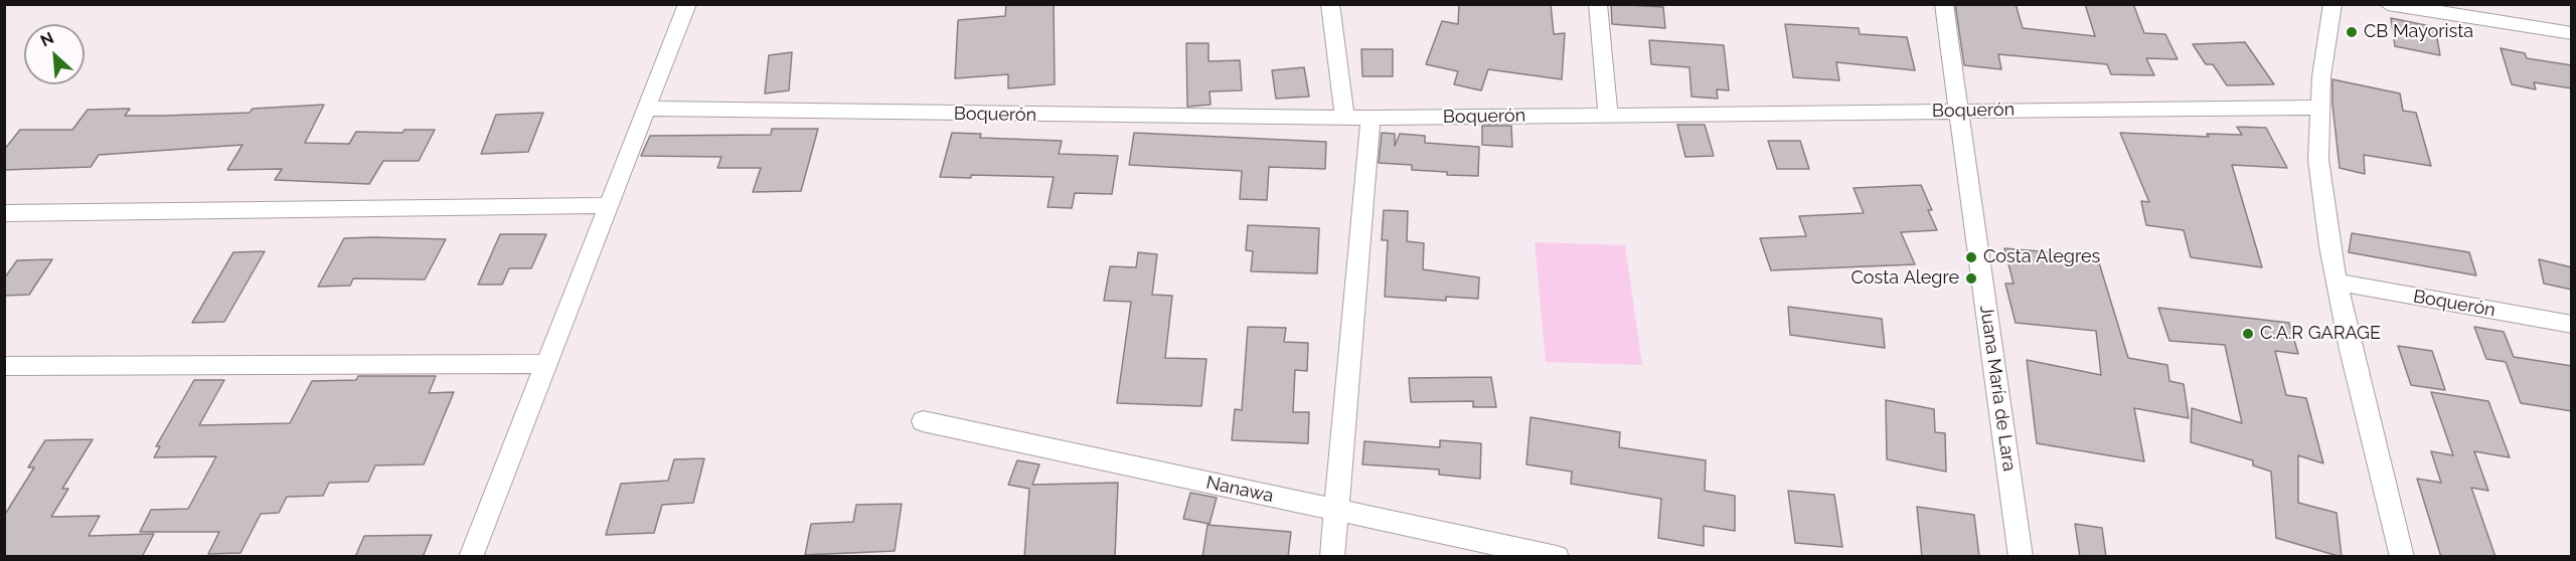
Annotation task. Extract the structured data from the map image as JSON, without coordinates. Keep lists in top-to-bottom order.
{
  "streets": {
    "street": ["Boquerón", "Juana María de Lara", "Nanawa"]
  },
  "crossings": [
    ["Boquerón", "Juana María de Lara"]
  ],
  "places": [
    "CB Mayorista",
    "Costa Alegres",
    "Costa Alegre",
    "C.A.R GARAGE"
  ],
  "north": "top left"
}
